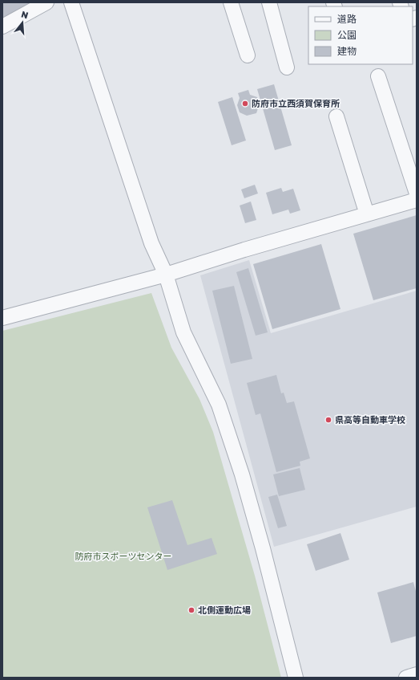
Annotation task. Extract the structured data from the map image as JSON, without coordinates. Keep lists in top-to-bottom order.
{
  "parks": ["防府市スポーツセンター"],
  "places": ["防府市立西須賀保育所", "県高等自動車学校", "北側運動広場"],
  "legend": ["道路", "公園", "建物"],
  "north": "top"
}
